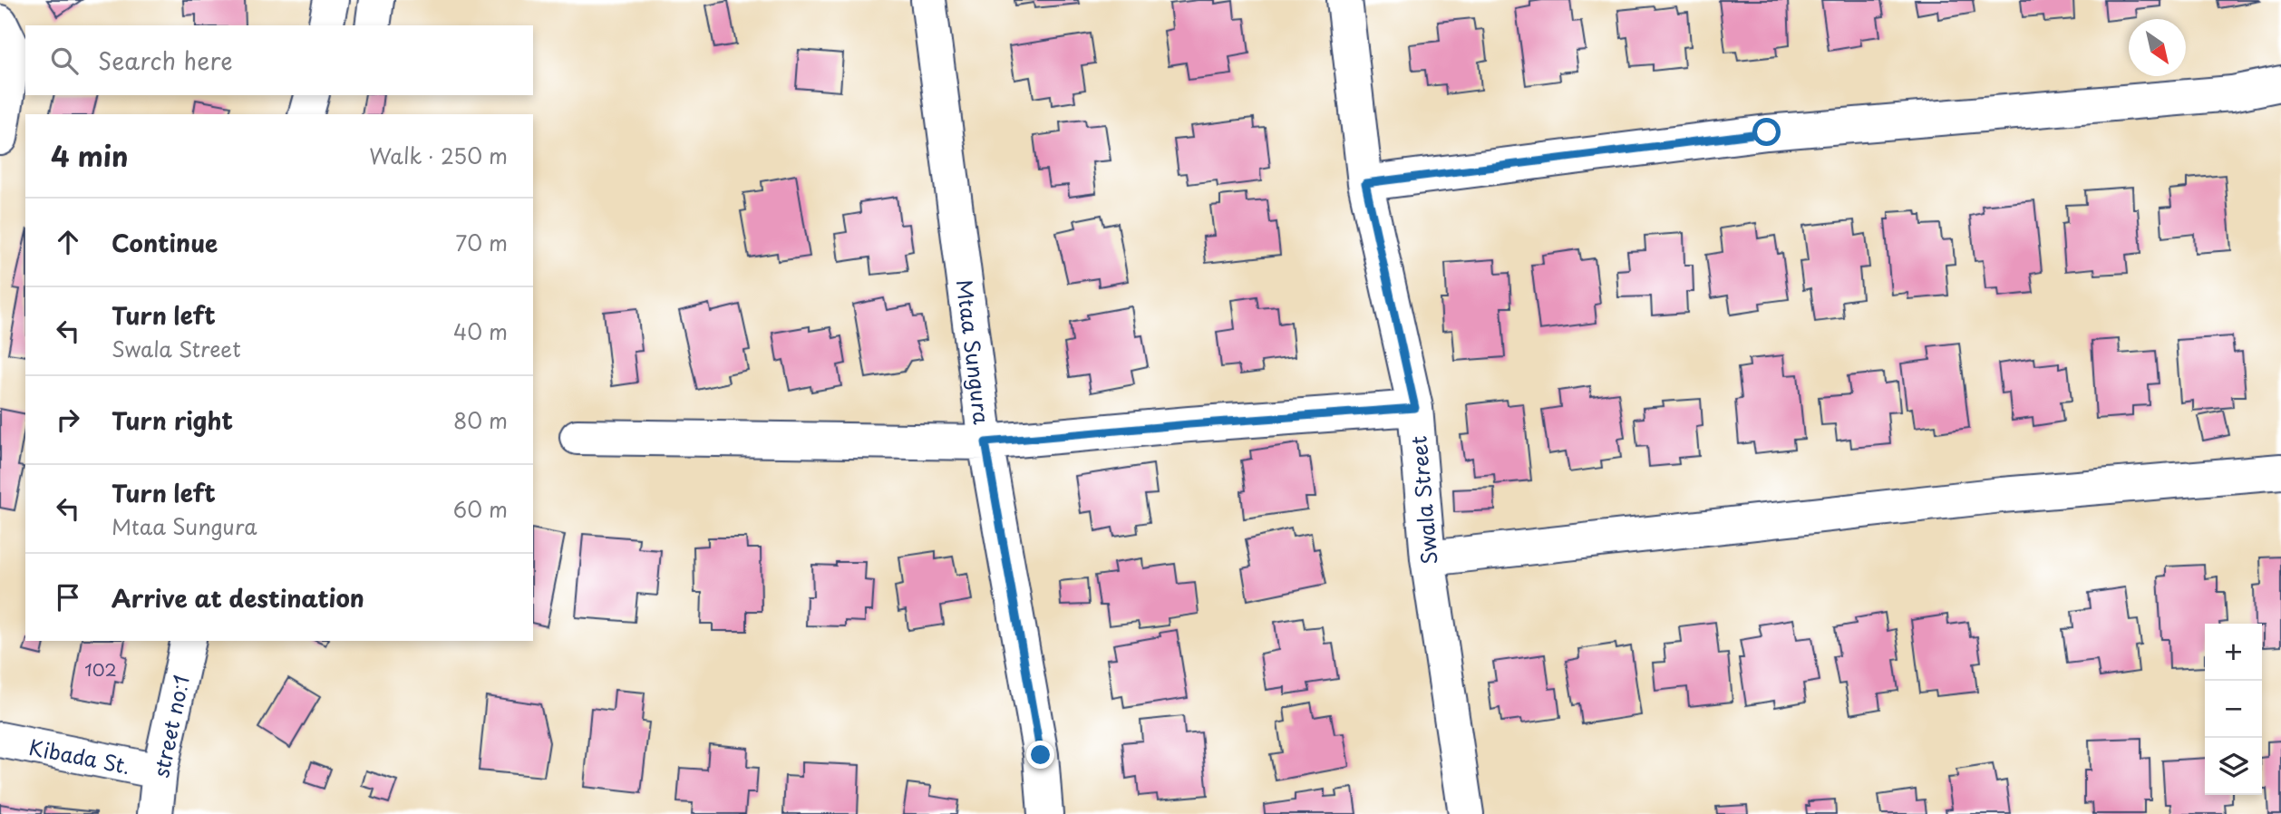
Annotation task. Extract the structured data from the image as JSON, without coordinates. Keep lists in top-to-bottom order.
{
  "streets": {
    "street": [
      "Mtaa Sungura",
      "Swala Street",
      "street no:1",
      "Kibada St."
    ]
  },
  "crossings": [
    ["street no:1", "Kibada St."]
  ],
  "house_numbers": ["102"],
  "north": "bottom right",
  "page": {
    "search": "Search here",
    "heading": ["4 min", "Walk · 250 m"],
    "list": [
      ["Continue", "70 m"],
      ["Turn left", "Swala Street", "40 m"],
      ["Turn right", "80 m"],
      ["Turn left", "Mtaa Sungura", "60 m"],
      "Arrive at destination"
    ],
    "map_buttons": ["+", "−"]
  }
}
